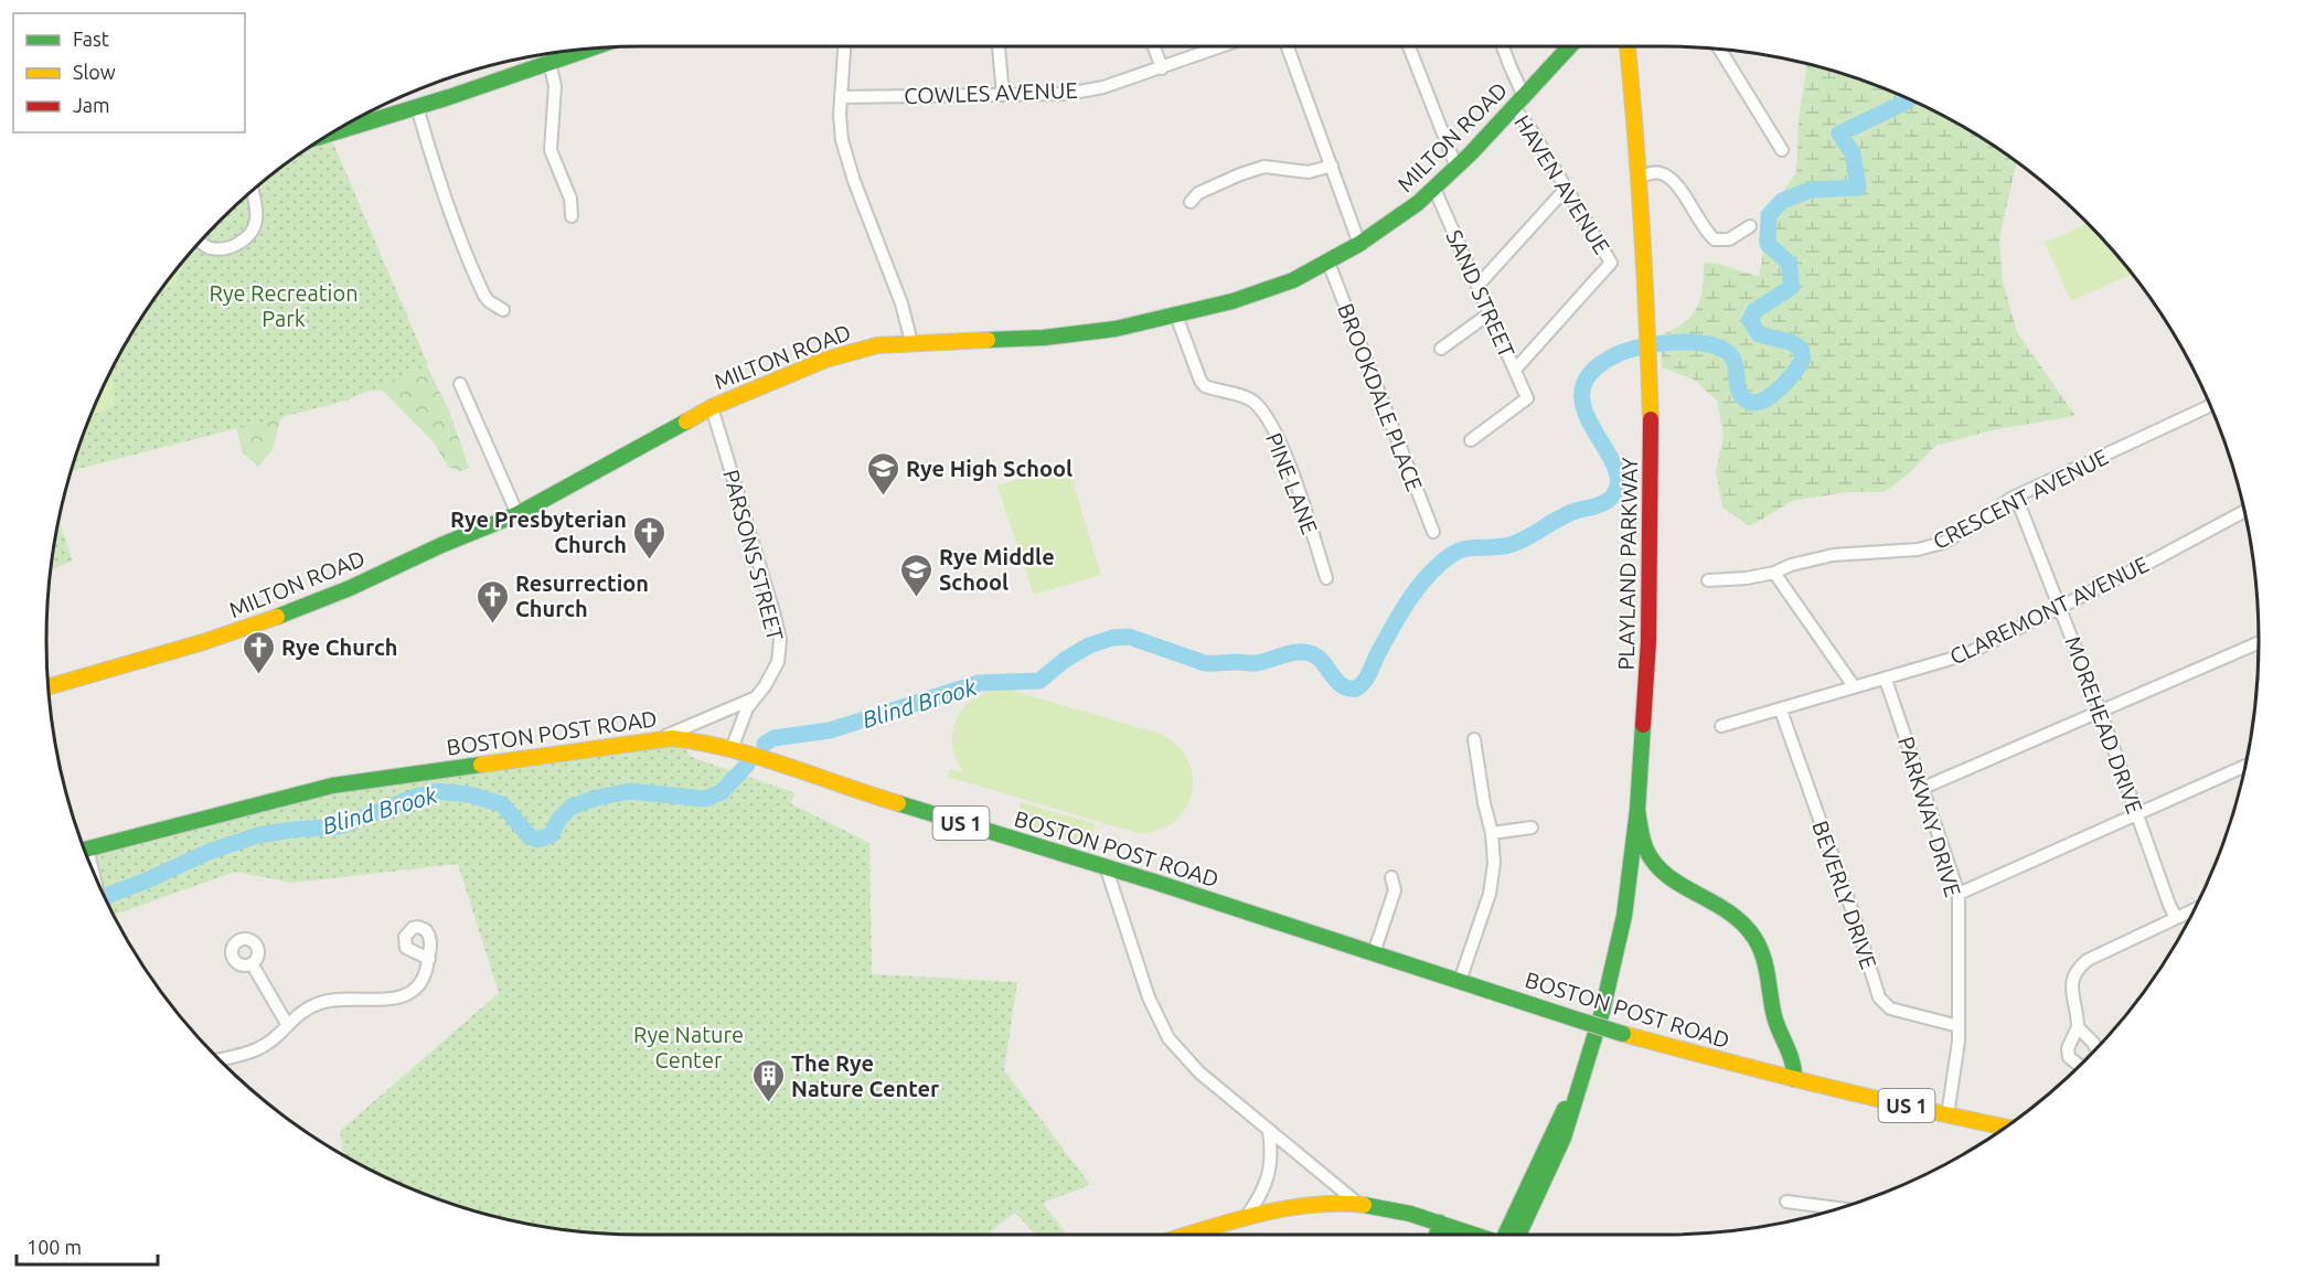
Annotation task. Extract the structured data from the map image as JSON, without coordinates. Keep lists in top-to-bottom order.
{
  "streets": {
    "main road": [
      "MILTON ROAD",
      "PLAYLAND PARKWAY",
      "BOSTON POST ROAD",
      "US 1"
    ],
    "street": [
      "COWLES AVENUE",
      "HAVEN AVENUE",
      "SAND STREET",
      "BROOKDALE PLACE",
      "PINE LANE",
      "CRESCENT AVENUE",
      "PARSONS STREET",
      "CLAREMONT AVENUE",
      "MOREHEAD DRIVE",
      "PARKWAY DRIVE",
      "BEVERLY DRIVE"
    ]
  },
  "crossings": [
    ["MILTON ROAD", "HAVEN AVENUE"],
    ["MILTON ROAD", "SAND STREET"],
    ["MILTON ROAD", "BROOKDALE PLACE"],
    ["MILTON ROAD", "PINE LANE"],
    ["MILTON ROAD", "PARSONS STREET"],
    ["HAVEN AVENUE", "SAND STREET"],
    ["CRESCENT AVENUE", "MOREHEAD DRIVE"],
    ["PARSONS STREET", "BOSTON POST ROAD"],
    ["CLAREMONT AVENUE", "MOREHEAD DRIVE"],
    ["CLAREMONT AVENUE", "PARKWAY DRIVE"],
    ["CLAREMONT AVENUE", "BEVERLY DRIVE"],
    ["BOSTON POST ROAD", "PARKWAY DRIVE"],
    ["PARKWAY DRIVE", "BEVERLY DRIVE"]
  ],
  "water": ["Blind Brook"],
  "parks": ["Rye Recreation Park", "Rye Nature Center"],
  "places": {
    "school or university": ["Rye High School", "Rye Middle School"],
    "church": ["Rye Presbyterian Church", "Resurrection Church", "Rye Church"],
    "building": ["The Rye Nature Center"]
  },
  "legend": ["Fast", "Slow", "Jam"],
  "scale_bar": "100 m"
}
